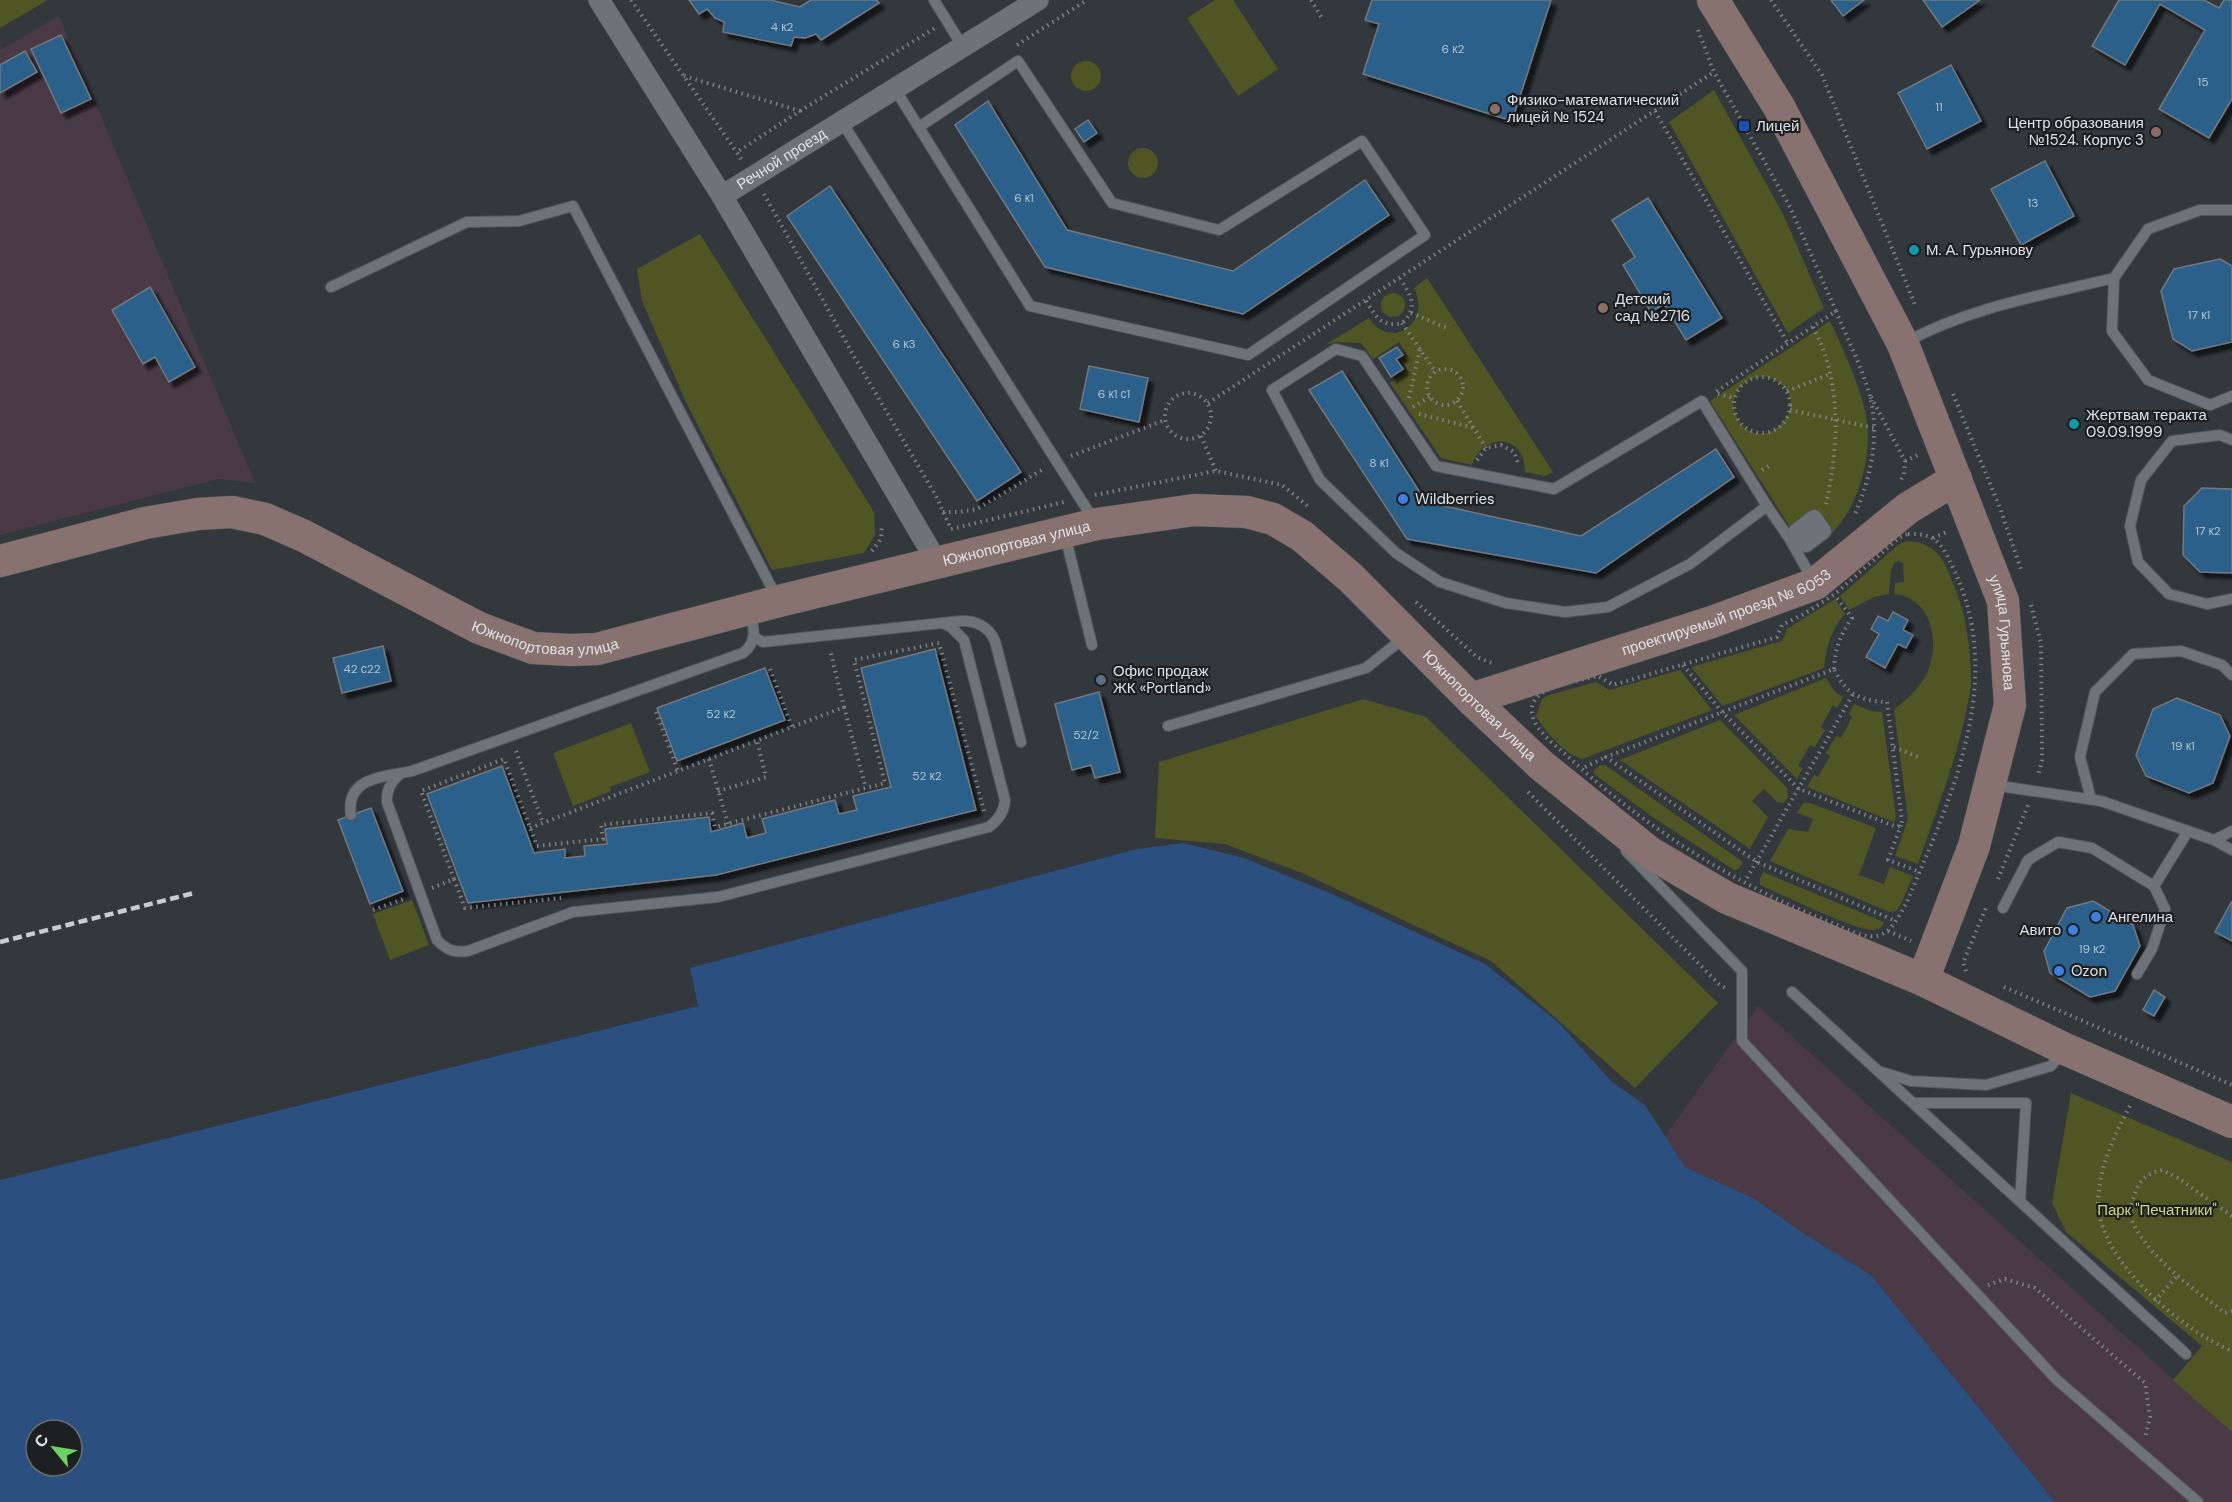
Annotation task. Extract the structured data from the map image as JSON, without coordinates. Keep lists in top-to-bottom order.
{
  "streets": {
    "main road": ["Южнопортовая улица", "проектируемый проезд № 6053", "улица Гурьянова"],
    "street": ["Речной проезд"]
  },
  "crossings": [
    ["Южнопортовая улица", "проектируемый проезд № 6053"],
    ["Южнопортовая улица", "улица Гурьянова"],
    ["проектируемый проезд № 6053", "улица Гурьянова"]
  ],
  "parks": ["Парк \"Печатники\""],
  "places": {
    "other": [
      "Физико-математический лицей № 1524",
      "Центр образования №1524. Корпус 3",
      "М. А. Гурьянову",
      "Детский сад №2716",
      "Жертвам теракта 09.09.1999",
      "Wildberries",
      "Офис продаж ЖК «Portland»",
      "Ангелина",
      "Авито",
      "Ozon"
    ],
    "transit": ["Лицей"]
  },
  "house_numbers": [
    "4 к2",
    "6 к2",
    "15",
    "11",
    "6 к1",
    "13",
    "17 к1",
    "6 к3",
    "6 к1 с1",
    "8 к1",
    "17 к2",
    "42 с22",
    "52 к2",
    "52/2",
    "19 к1",
    "52 к2",
    "19 к2"
  ],
  "north": "top left"
}
